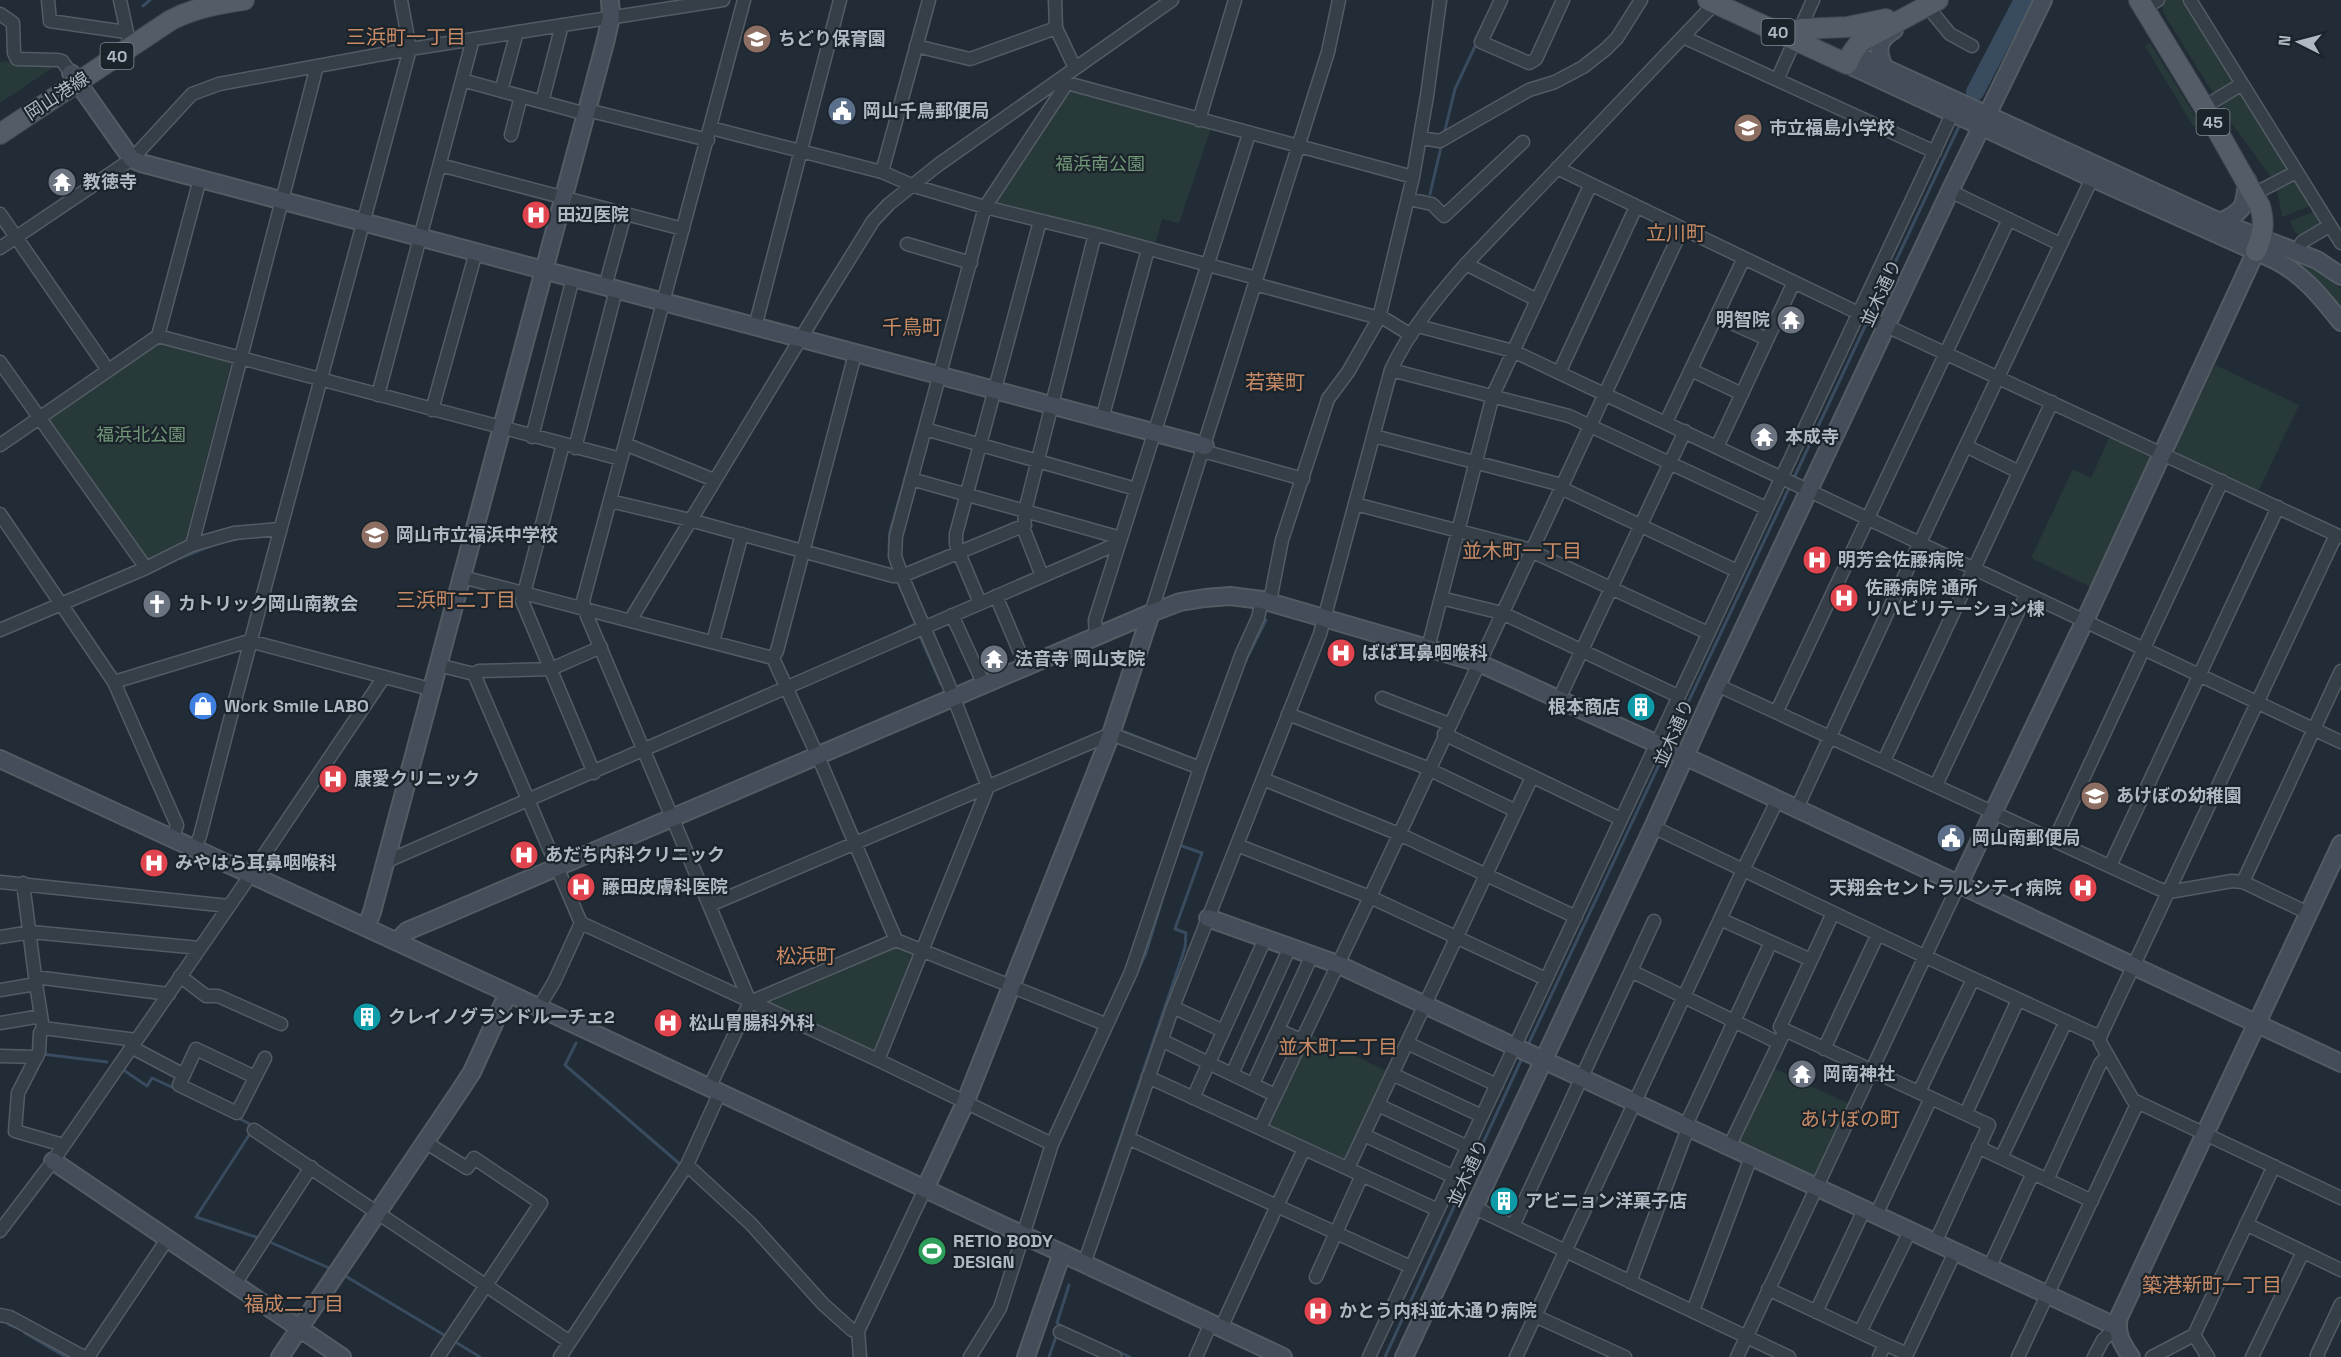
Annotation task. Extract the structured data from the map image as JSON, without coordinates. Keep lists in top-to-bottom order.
{
  "streets": {
    "main road": ["40", "岡山港線", "45"],
    "street": ["並木通り"]
  },
  "districts": [
    "三浜町一丁目",
    "立川町",
    "千鳥町",
    "若葉町",
    "並木町一丁目",
    "三浜町二丁目",
    "松浜町",
    "並木町二丁目",
    "あけぼの町",
    "築港新町一丁目",
    "福成二丁目"
  ],
  "parks": ["福浜南公園", "福浜北公園"],
  "places": {
    "school or university": [
      "ちどり保育園",
      "市立福島小学校",
      "岡山市立福浜中学校",
      "あけぼの幼稚園"
    ],
    "public building": ["岡山千鳥郵便局", "岡山南郵便局"],
    "temple": [
      "教徳寺",
      "明智院",
      "本成寺",
      "法音寺 岡山支院",
      "岡南神社"
    ],
    "hospital": [
      "田辺医院",
      "明芳会佐藤病院",
      "佐藤病院 通所 リハビリテーション棟",
      "ばば耳鼻咽喉科",
      "康愛クリニック",
      "あだち内科クリニック",
      "みやはら耳鼻咽喉科",
      "藤田皮膚科医院",
      "天翔会セントラルシティ病院",
      "松山胃腸科外科",
      "かとう内科並木通り病院"
    ],
    "church": ["カトリック岡山南教会"],
    "shop": ["Work Smile LABO"],
    "building": ["根本商店", "クレイノグランドルーチェ2", "アビニョン洋菓子店"],
    "sports": ["RETIO BODY DESIGN"]
  },
  "north": "left"
}
